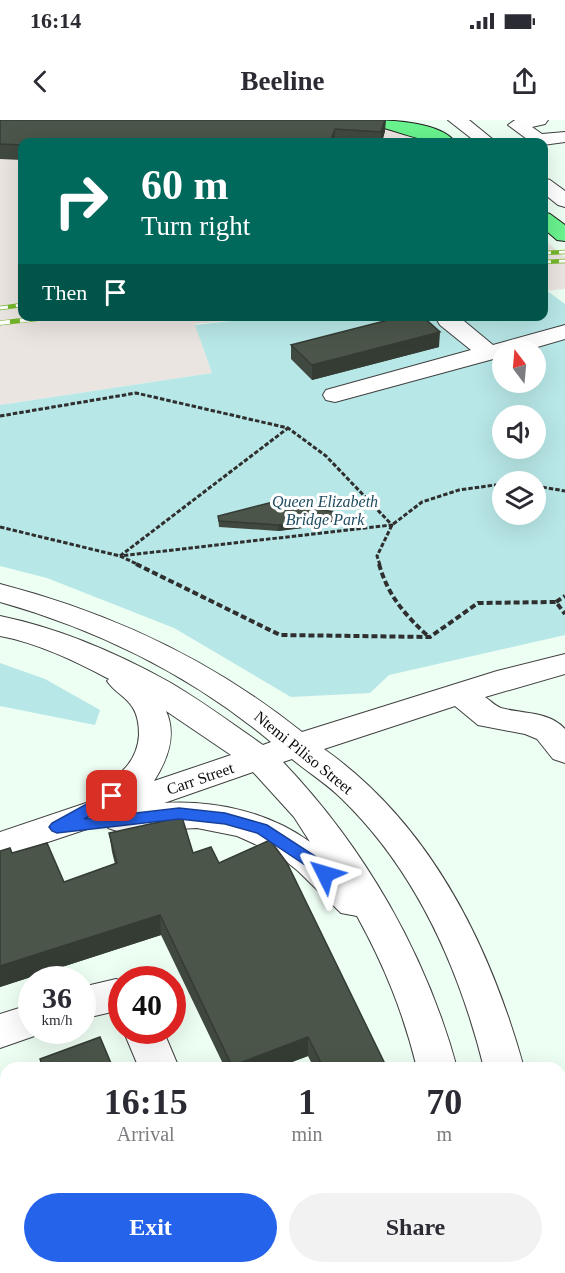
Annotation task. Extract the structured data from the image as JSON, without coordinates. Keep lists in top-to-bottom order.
{
  "streets": {
    "street": ["Ntemi Piliso Street", "Carr Street"]
  },
  "crossings": [
    ["Ntemi Piliso Street", "Carr Street"]
  ],
  "parks": ["Queen Elizabeth Bridge Park"],
  "north": "top",
  "page": {
    "status": "16:14",
    "header": "Beeline",
    "turn": ["60 m", "Turn right"],
    "then": "Then",
    "speed": "36 km/h",
    "limit": "40",
    "eta": [
      "16:15",
      "Arrival",
      "1",
      "min",
      "70",
      "m"
    ],
    "buttons": ["Exit", "Share"]
  }
}
